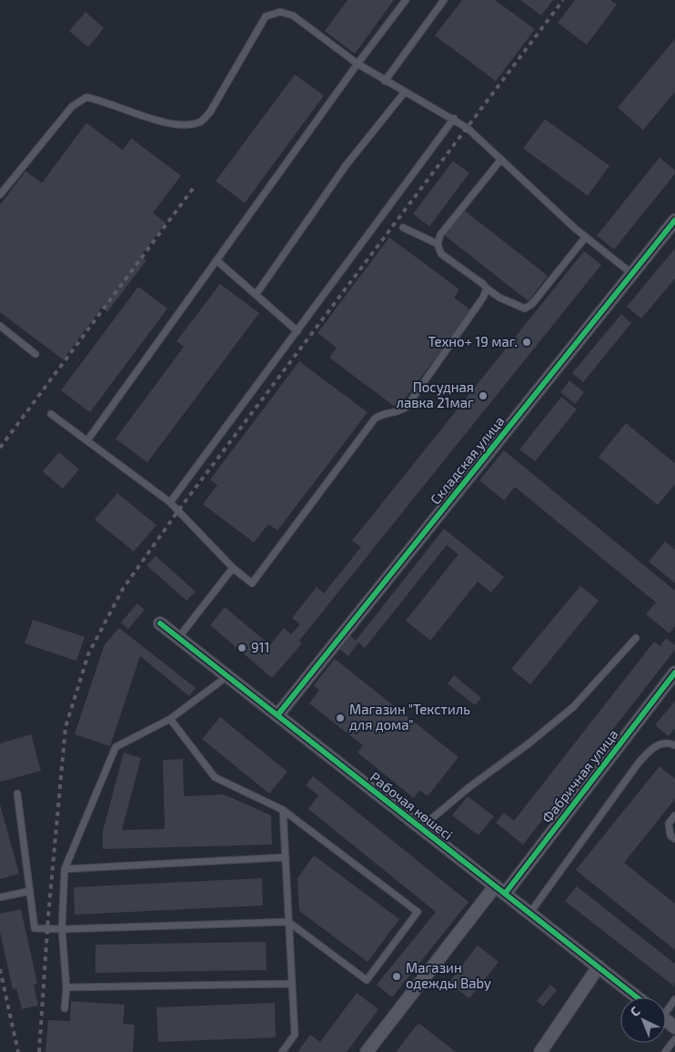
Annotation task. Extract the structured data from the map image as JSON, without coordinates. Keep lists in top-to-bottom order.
{
  "streets": {
    "street": ["Складская улица", "Фабричная улица", "Рабочая көшесі"]
  },
  "crossings": [
    ["Складская улица", "Рабочая көшесі"],
    ["Фабричная улица", "Рабочая көшесі"]
  ],
  "places": [
    "Техно+ 19 маг.",
    "Посудная лавка 21маг",
    "911",
    "Магазин \"Текстиль для дома\"",
    "Магазин одежды Baby"
  ],
  "north": "top left"
}
